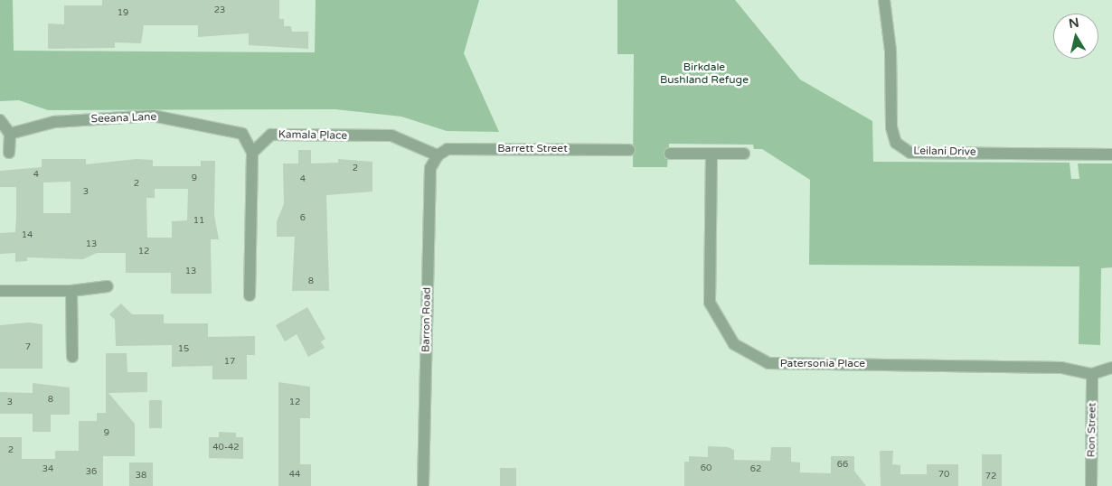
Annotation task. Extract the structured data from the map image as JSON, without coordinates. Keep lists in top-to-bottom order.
{
  "streets": {
    "street": [
      "Seeana Lane",
      "Kamala Place",
      "Barrett Street",
      "Leilani Drive",
      "Barron Road",
      "Patersonia Place",
      "Ron Street"
    ]
  },
  "crossings": [
    ["Seeana Lane", "Kamala Place"],
    ["Kamala Place", "Barrett Street"],
    ["Kamala Place", "Barron Road"],
    ["Barrett Street", "Barron Road"],
    ["Patersonia Place", "Ron Street"]
  ],
  "parks": ["Birkdale Bushland Refuge"],
  "house_numbers": [
    "23",
    "19",
    "2",
    "4",
    "9",
    "4",
    "2",
    "3",
    "6",
    "11",
    "14",
    "13",
    "12",
    "13",
    "8",
    "7",
    "15",
    "17",
    "8",
    "3",
    "12",
    "9",
    "40-42",
    "2",
    "66",
    "60",
    "34",
    "62",
    "36",
    "44",
    "70",
    "38",
    "72"
  ],
  "north": "top"
}
